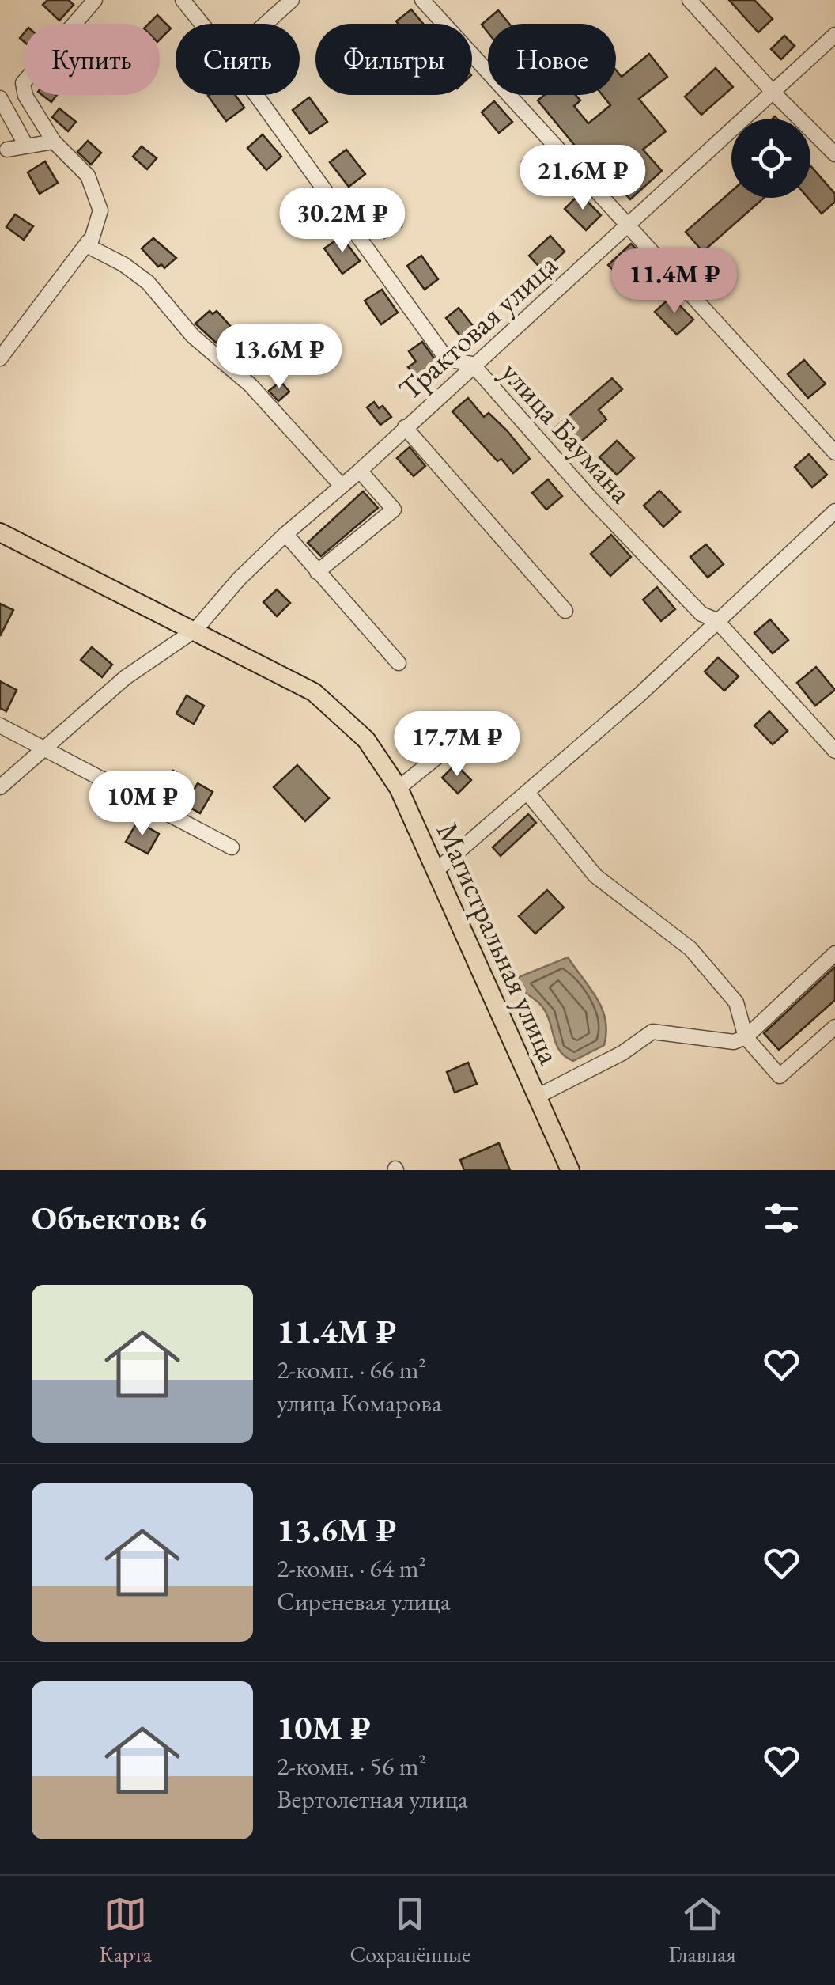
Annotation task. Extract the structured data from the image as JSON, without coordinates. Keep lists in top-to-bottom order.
{
  "streets": {
    "main road": ["Магистральная улица"],
    "street": ["Трактовая улица", "улица Баумана"]
  },
  "crossings": [
    ["Трактовая улица", "улица Баумана"],
    ["Трактовая улица", "Магистральная улица"]
  ],
  "page": {
    "chip": [
      "Купить",
      "Снять",
      "Фильтры",
      "Новое"
    ],
    "price": [
      "21.6M ₽",
      "30.2M ₽",
      "11.4M ₽",
      "13.6M ₽",
      "17.7M ₽",
      "10M ₽"
    ],
    "heading": "Объектов: 6",
    "list": [
      {
        "name": "11.4M ₽",
        "note": "2-комн. · 66 m² · улица Комарова"
      },
      {
        "name": "13.6M ₽",
        "note": "2-комн. · 64 m² · Сиреневая улица"
      },
      {
        "name": "10M ₽",
        "note": "2-комн. · 56 m² · Вертолетная улица"
      }
    ],
    "tabs": ["Карта", "Сохранённые", "Главная"]
  }
}
